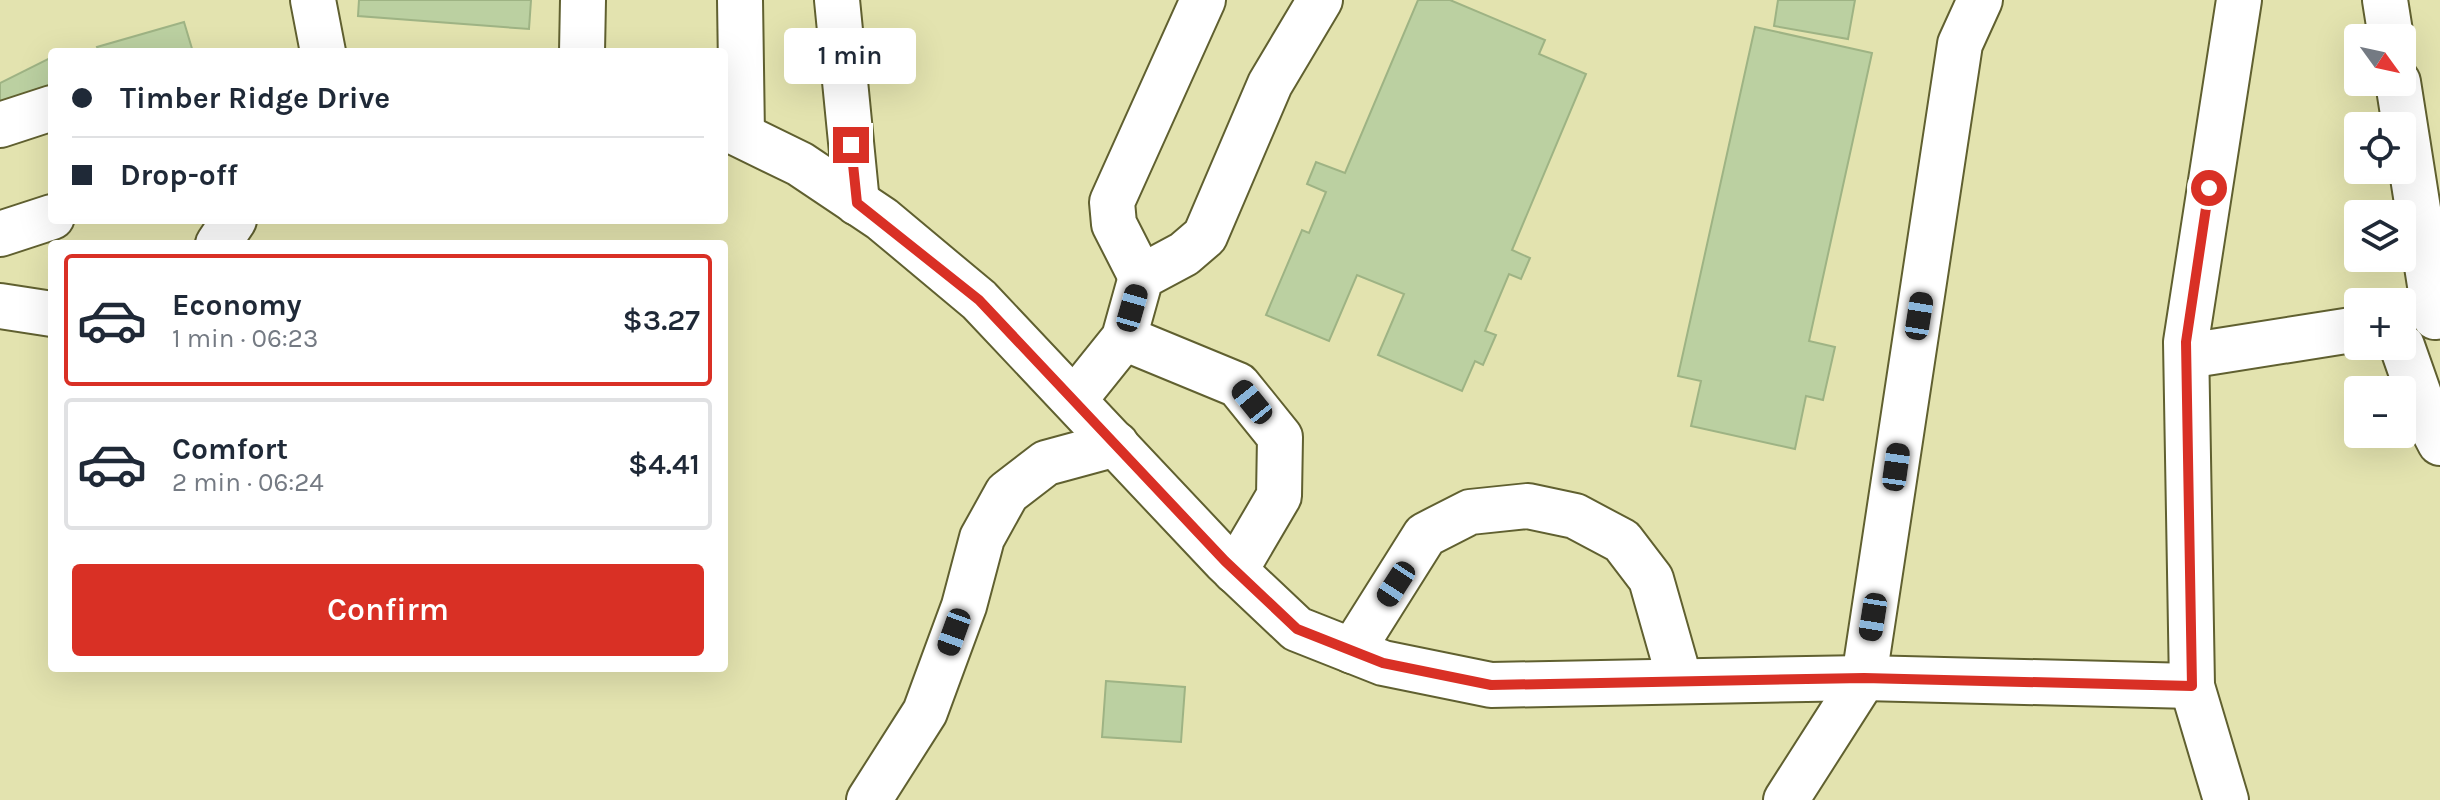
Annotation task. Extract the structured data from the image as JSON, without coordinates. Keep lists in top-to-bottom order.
{
  "north": "bottom right",
  "page": {
    "map_buttons": ["+", "−"],
    "bubble": "1 min",
    "banner": ["Timber Ridge Drive", "Drop-off"],
    "list": [
      {
        "name": "Economy",
        "note": "1 min · 06:23",
        "value": "$3.27"
      },
      {
        "name": "Comfort",
        "note": "2 min · 06:24",
        "value": "$4.41"
      }
    ],
    "buttons": "Confirm"
  }
}
